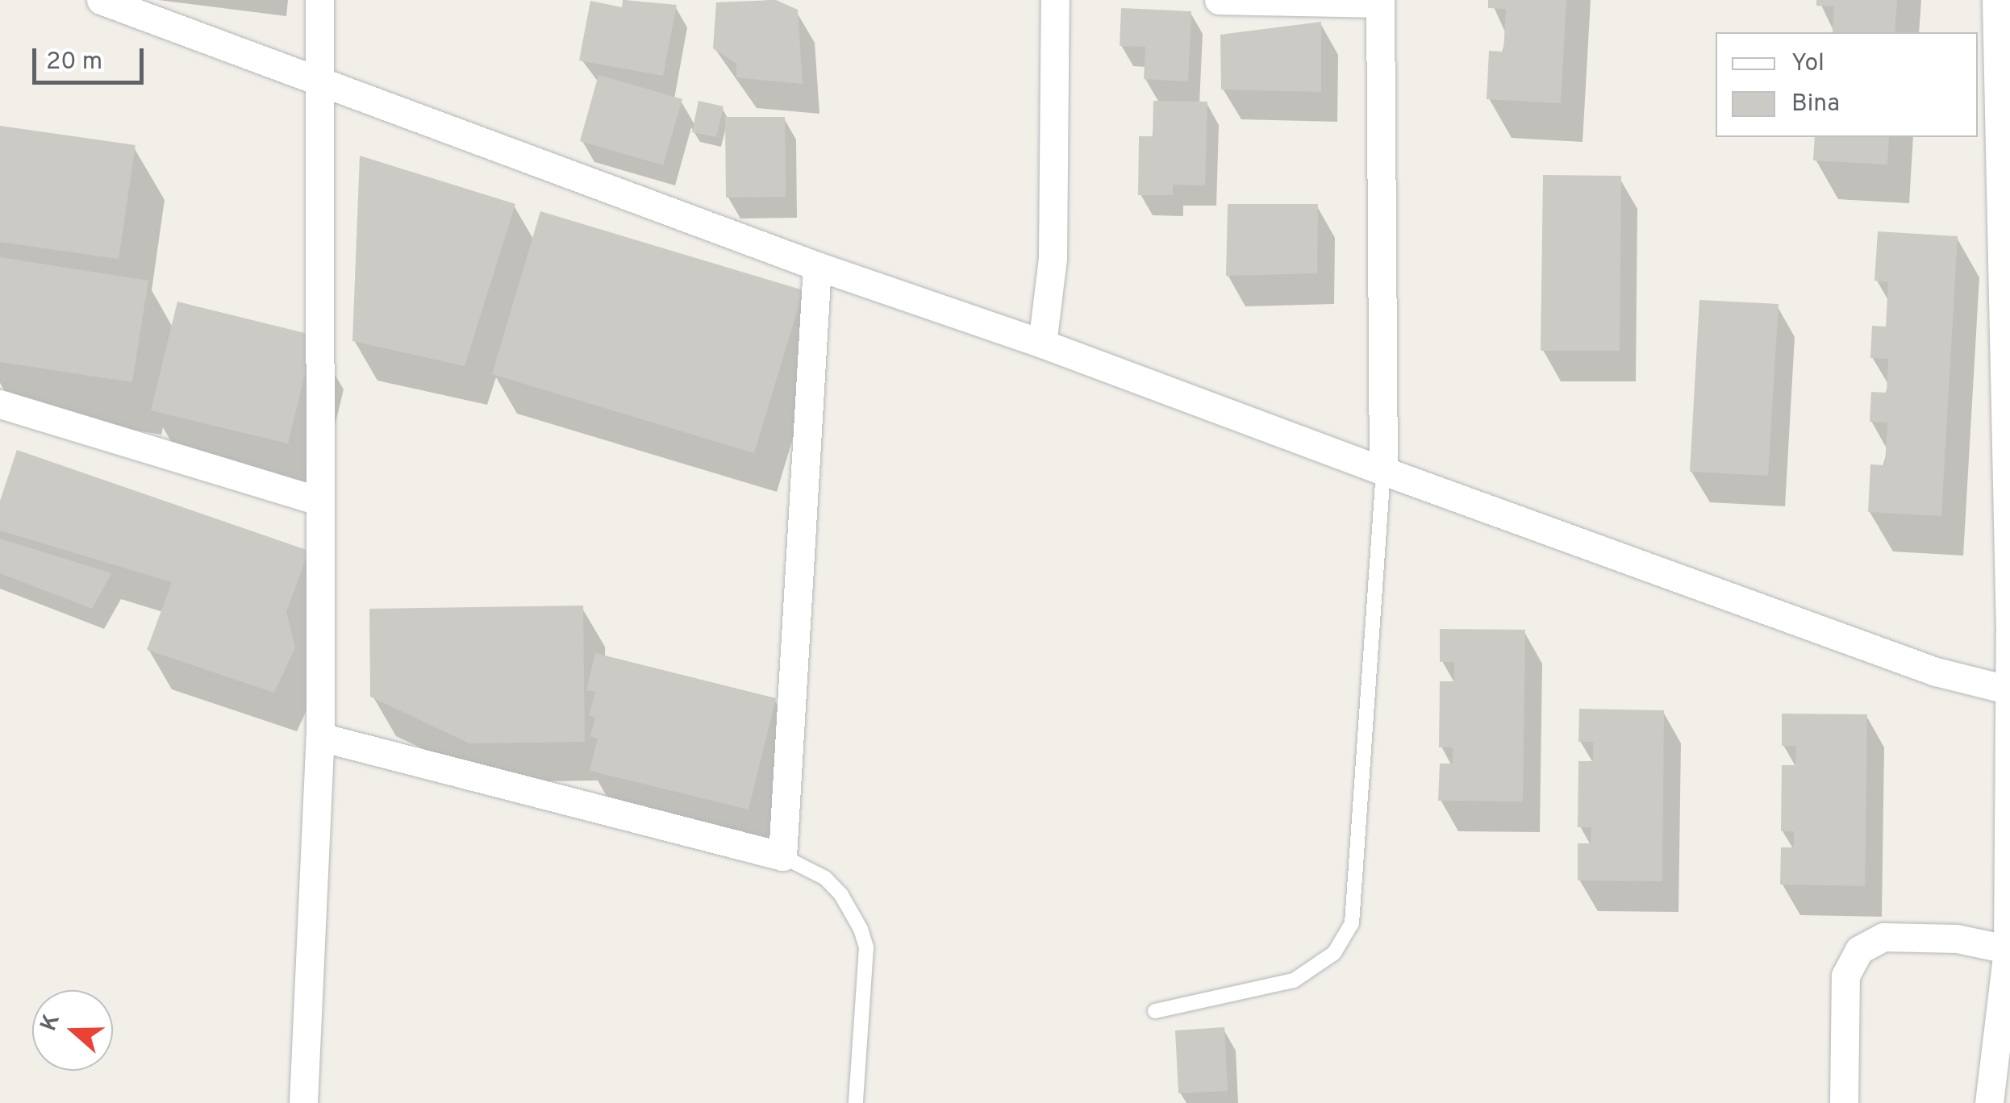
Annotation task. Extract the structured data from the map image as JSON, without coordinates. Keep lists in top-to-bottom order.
{
  "legend": ["Yol", "Bina"],
  "scale_bar": "20 m",
  "north": "left"
}
